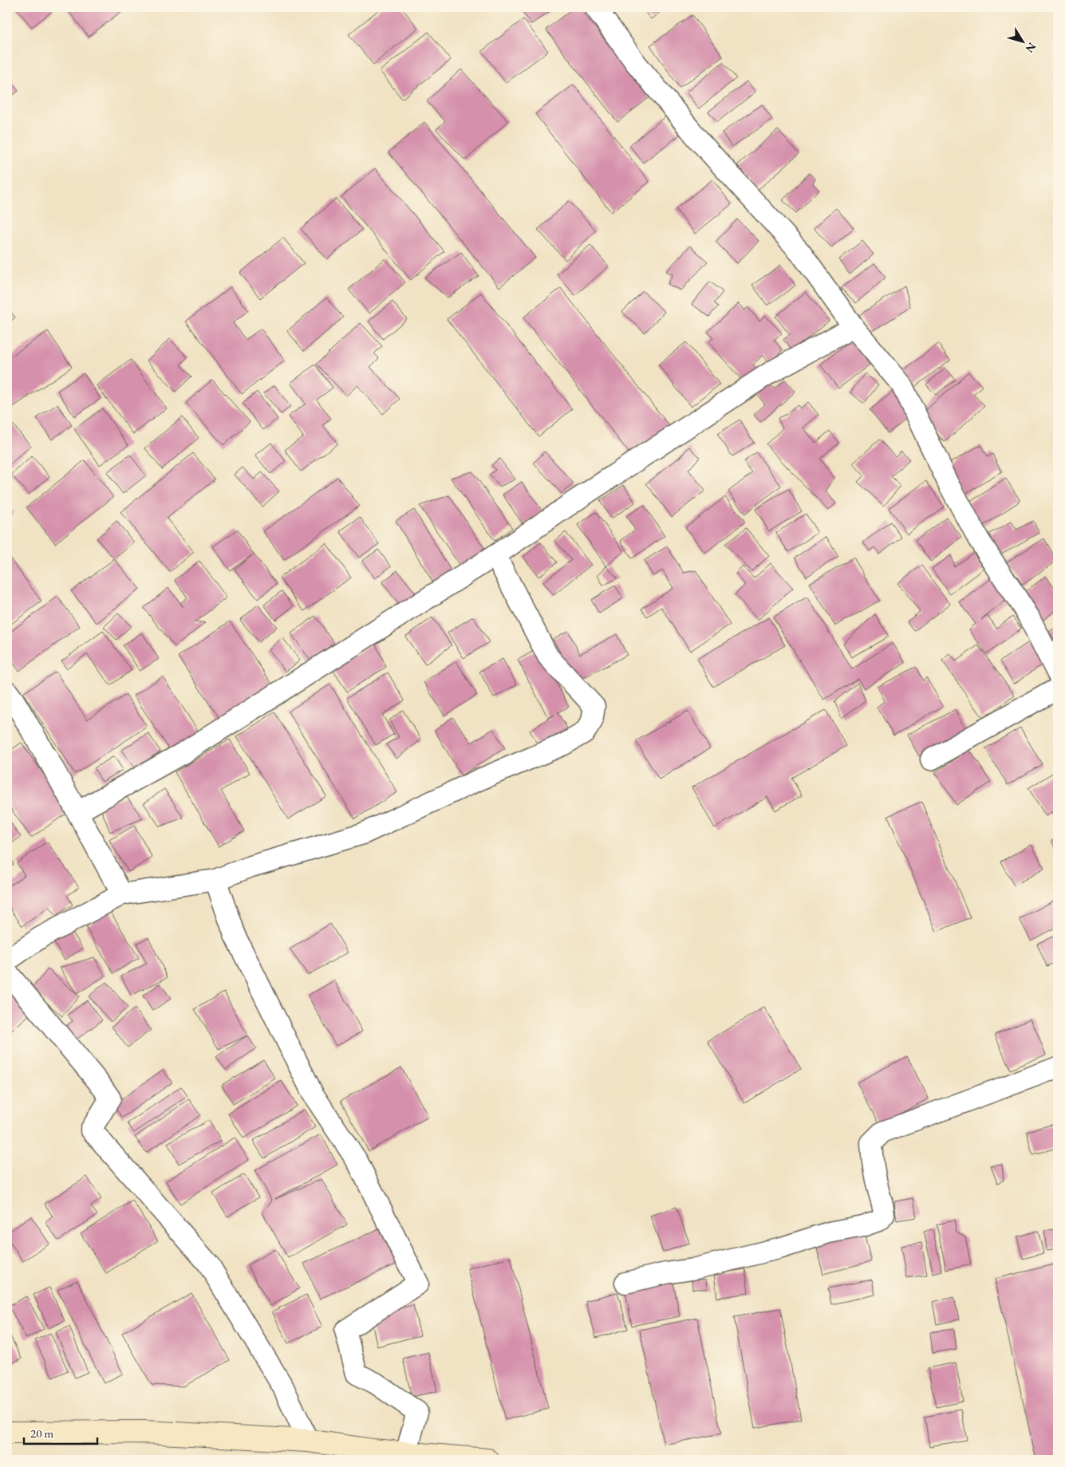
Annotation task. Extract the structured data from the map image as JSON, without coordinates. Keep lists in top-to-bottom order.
{
  "scale_bar": "20 m",
  "north": "bottom right"
}
